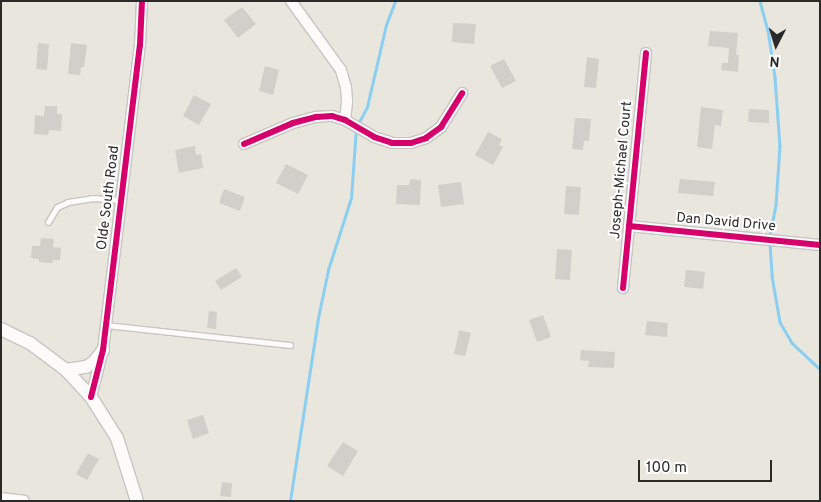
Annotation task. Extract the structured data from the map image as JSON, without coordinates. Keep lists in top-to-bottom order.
{
  "streets": {
    "street": ["Joseph-Michael Court", "Olde South Road", "Dan David Drive"]
  },
  "crossings": [
    ["Joseph-Michael Court", "Dan David Drive"]
  ],
  "scale_bar": "100 m",
  "north": "bottom"
}
